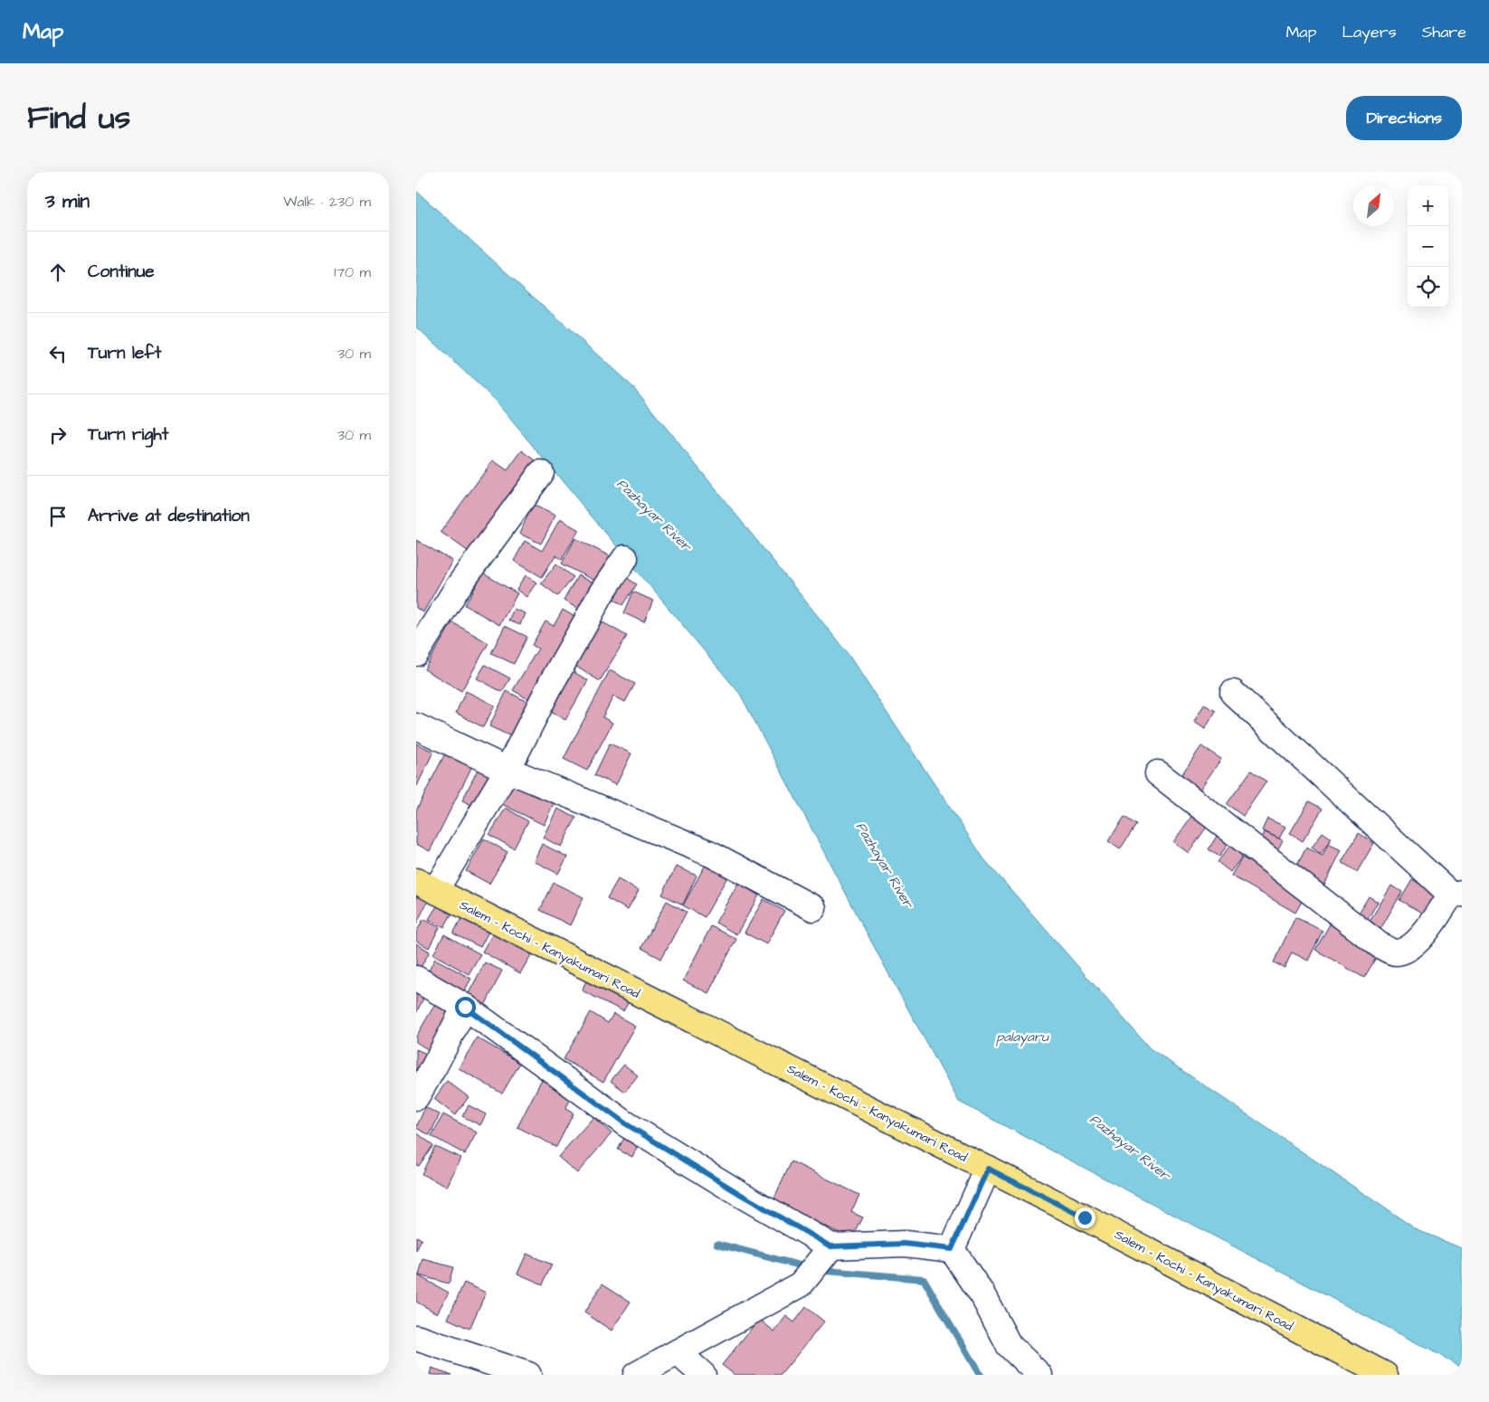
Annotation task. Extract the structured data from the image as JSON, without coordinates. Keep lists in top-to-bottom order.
{
  "streets": {
    "main road": ["Salem - Kochi - Kanyakumari Road"]
  },
  "water": ["Pazhayar River", "palayaru"],
  "north": "top right",
  "page": {
    "header": "Map",
    "nav": ["Map", "Layers", "Share"],
    "title": "Find us",
    "buttons": "Directions",
    "heading": ["3 min", "Walk · 230 m"],
    "map_buttons": ["+", "−"],
    "list": [
      ["Continue", "170 m"],
      ["Turn left", "30 m"],
      ["Turn right", "30 m"],
      "Arrive at destination"
    ]
  }
}
